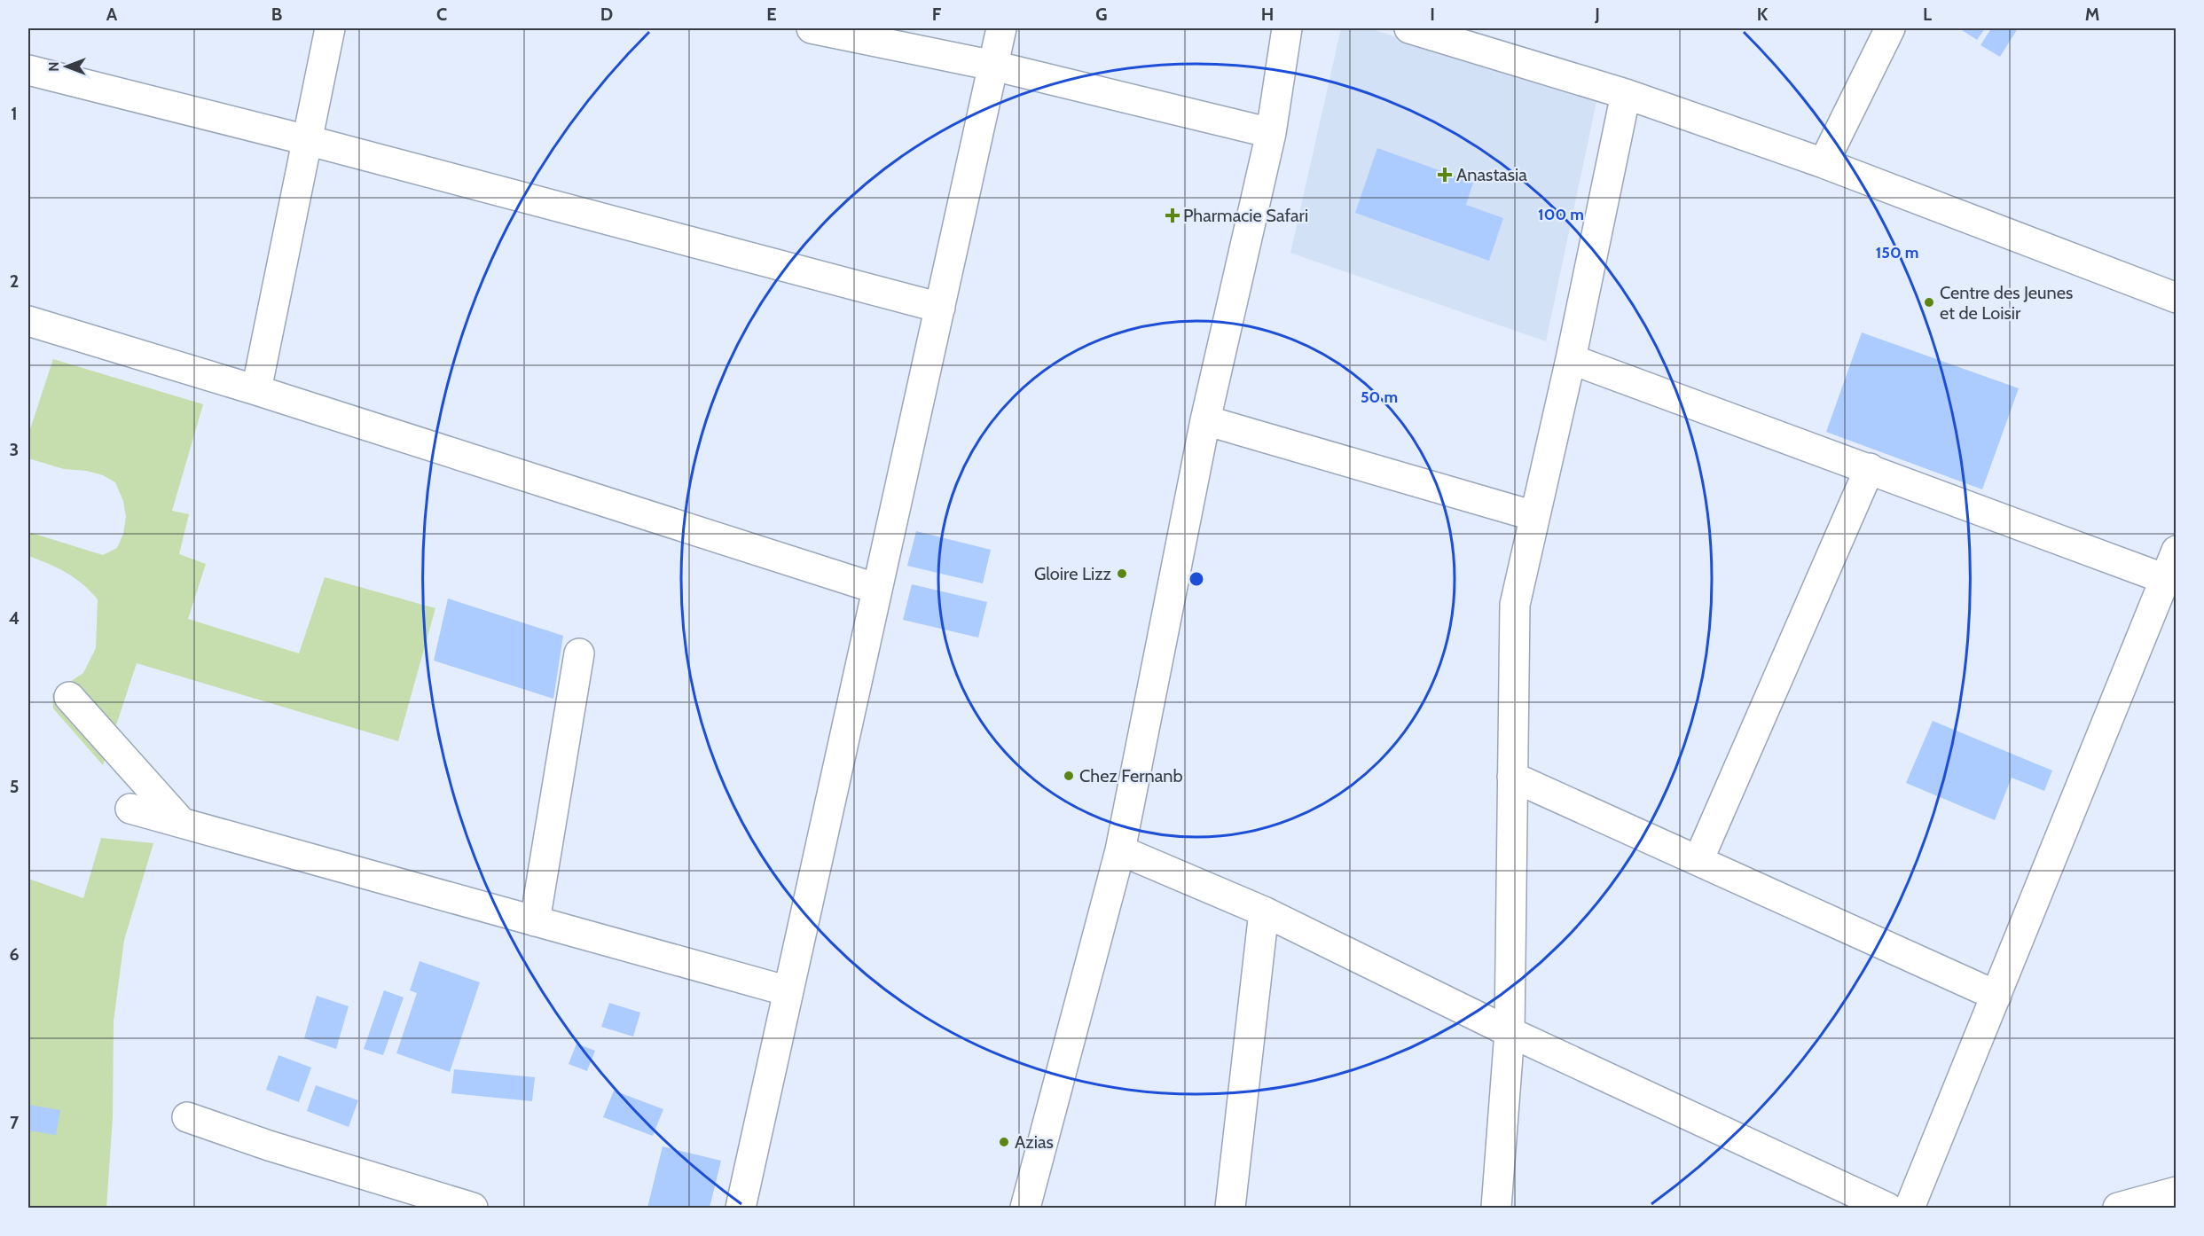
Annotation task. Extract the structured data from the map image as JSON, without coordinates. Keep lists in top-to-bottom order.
{
  "places": {
    "health": ["Anastasia", "Pharmacie Safari"],
    "other": [
      "Centre des Jeunes et de Loisir",
      "Gloire Lizz",
      "Chez Fernanb",
      "Azias"
    ]
  },
  "north": "left",
  "grid": {
    "columns": [
      "A",
      "B",
      "C",
      "D",
      "E",
      "F",
      "G",
      "H",
      "I",
      "J",
      "K",
      "L",
      "M"
    ],
    "rows": [
      "1",
      "2",
      "3",
      "4",
      "5",
      "6",
      "7"
    ]
  },
  "rings": ["100 m", "150 m", "50 m"]
}
